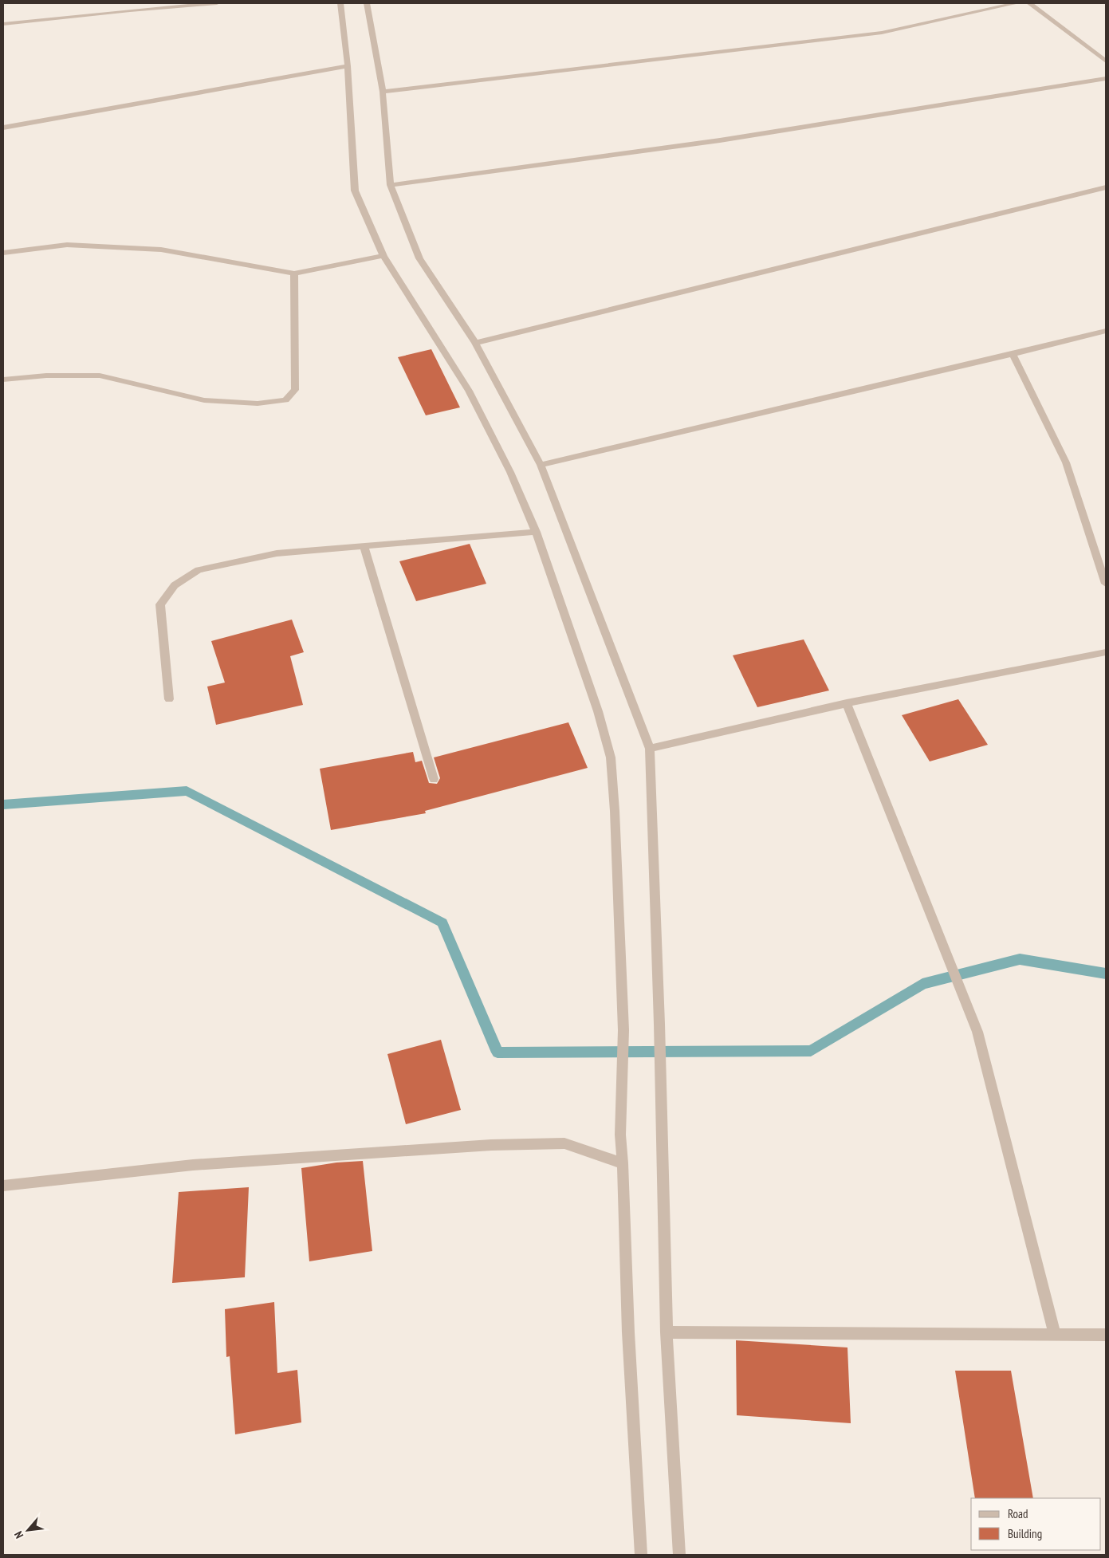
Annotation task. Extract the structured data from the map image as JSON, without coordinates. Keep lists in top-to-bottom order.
{
  "legend": ["Road", "Building"],
  "north": "bottom left"
}
